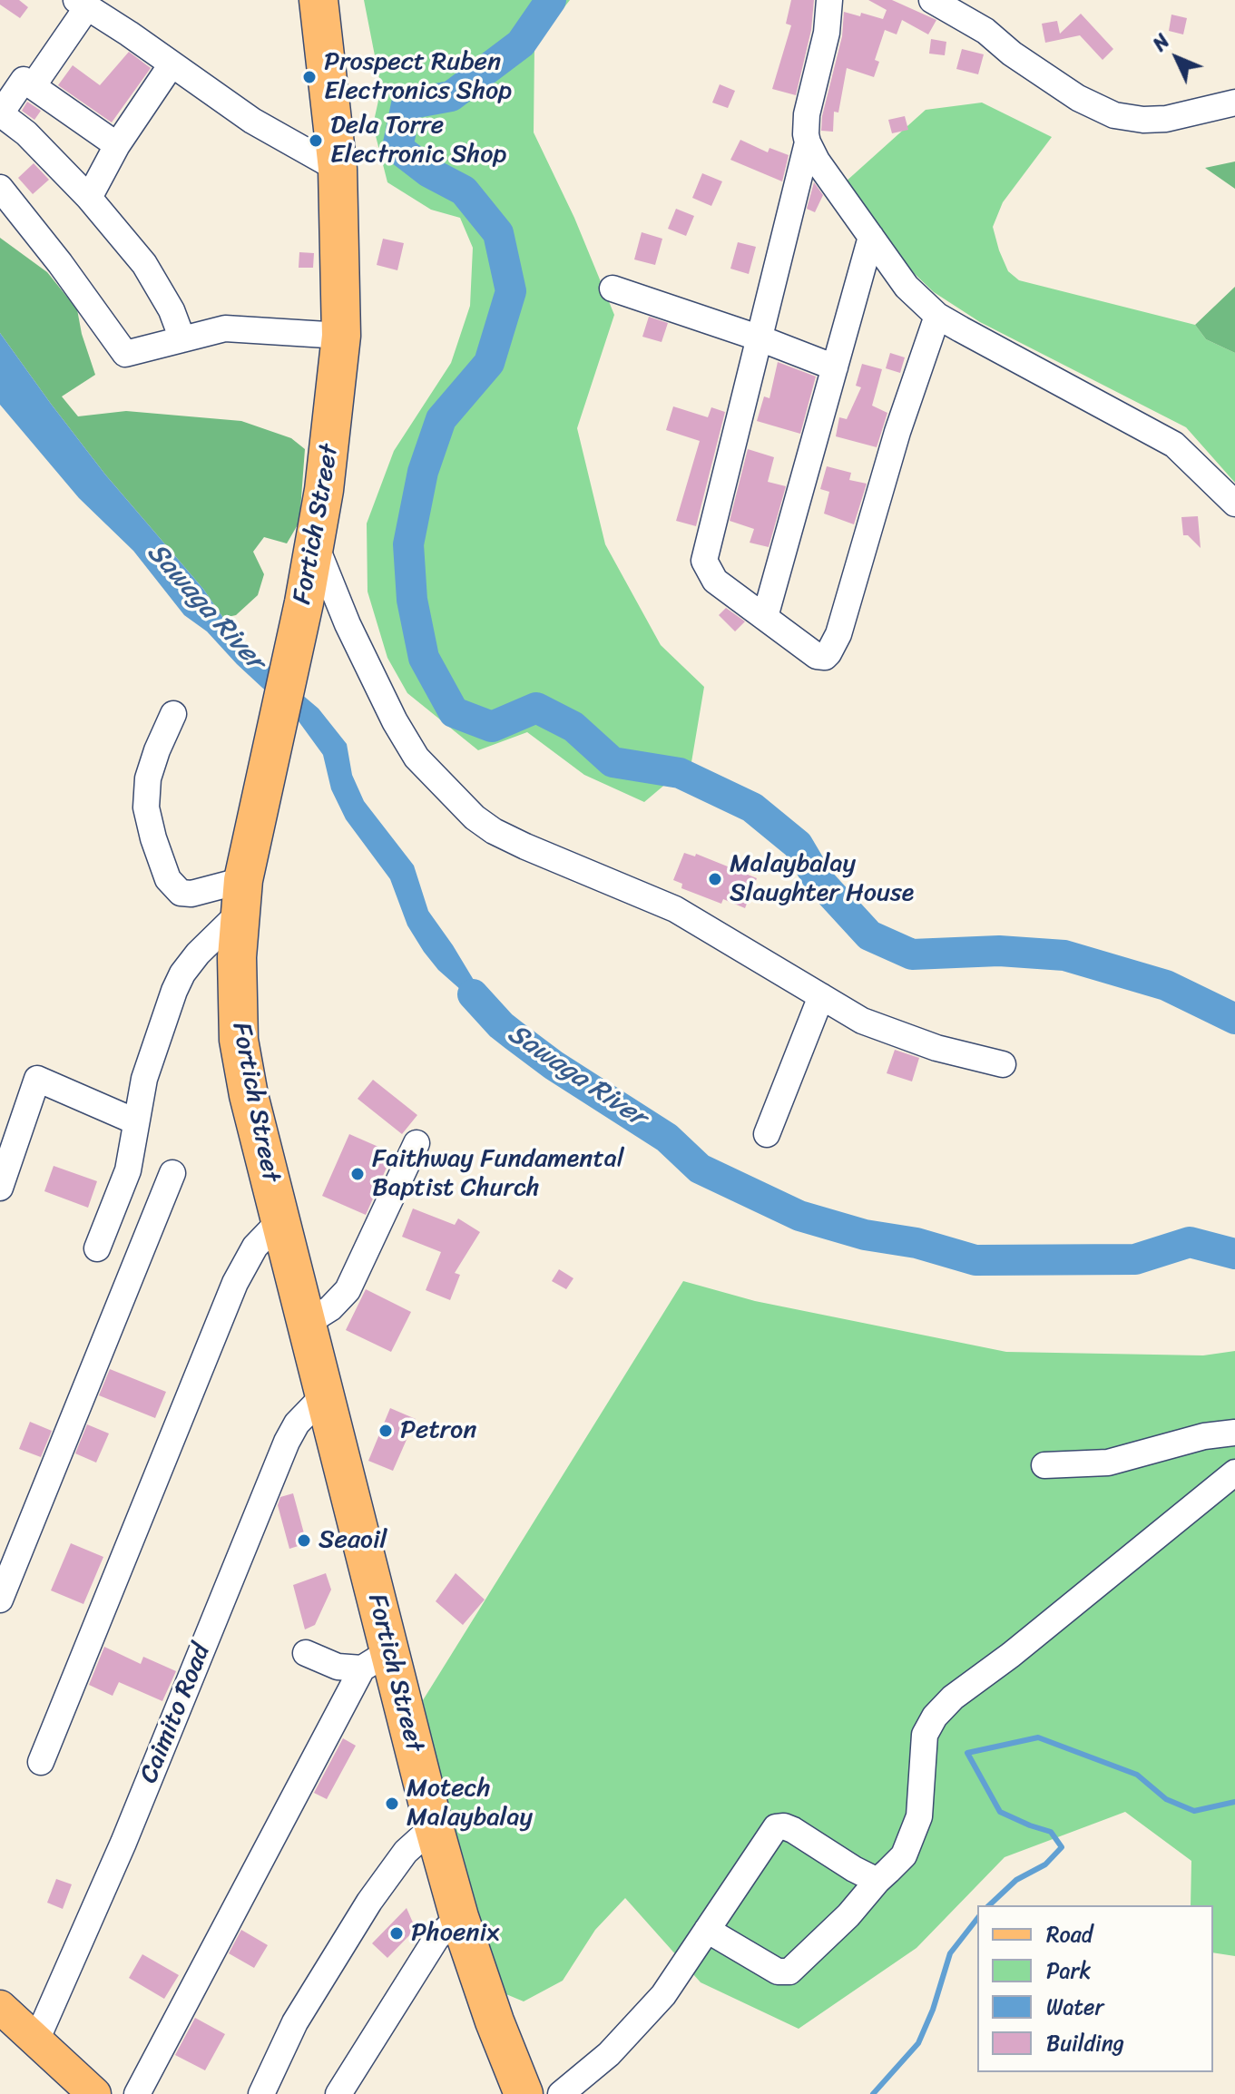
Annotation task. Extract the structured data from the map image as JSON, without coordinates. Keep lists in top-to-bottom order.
{
  "streets": {
    "highway": ["Fortich Street"],
    "street": ["Caimito Road"]
  },
  "crossings": [
    ["Fortich Street", "Caimito Road"]
  ],
  "water": ["Sawaga River"],
  "places": [
    "Prospect Ruben Electronics Shop",
    "Dela Torre Electronic Shop",
    "Malaybalay Slaughter House",
    "Faithway Fundamental Baptist Church",
    "Petron",
    "Seaoil",
    "Motech Malaybalay",
    "Phoenix"
  ],
  "legend": [
    "Road",
    "Park",
    "Water",
    "Building"
  ],
  "north": "top left"
}
